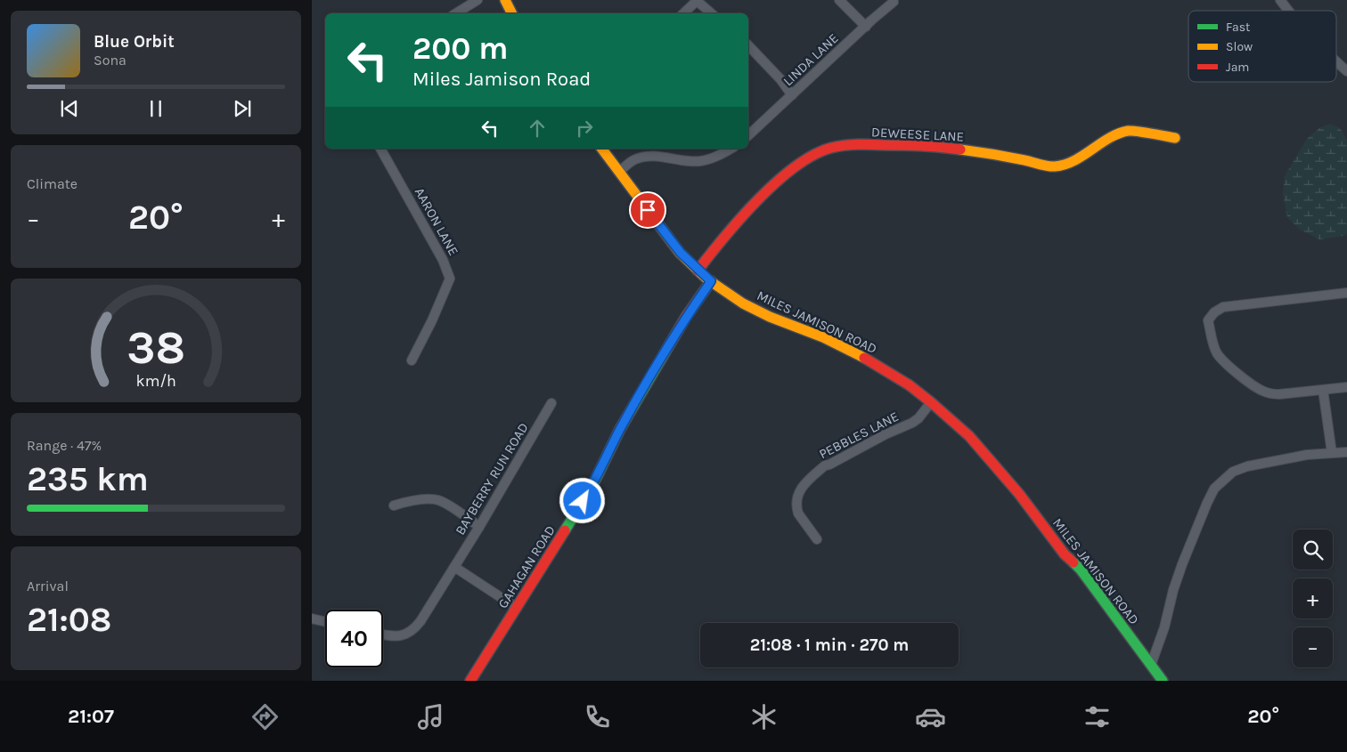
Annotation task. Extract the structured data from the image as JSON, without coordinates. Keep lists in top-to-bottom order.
{
  "streets": {
    "street": [
      "LINDA LANE",
      "DEWEESE LANE",
      "AARON LANE",
      "MILES JAMISON ROAD",
      "PEBBLES LANE",
      "BAYBERRY RUN ROAD",
      "GAHAGAN ROAD"
    ]
  },
  "crossings": [
    ["DEWEESE LANE", "MILES JAMISON ROAD"],
    ["MILES JAMISON ROAD", "PEBBLES LANE"],
    ["MILES JAMISON ROAD", "GAHAGAN ROAD"]
  ],
  "legend": ["Fast", "Slow", "Jam"],
  "page": {
    "turn": ["200 m", "Miles Jamison Road"],
    "song": ["Blue Orbit", "Sona"],
    "tile": [
      "Climate",
      ["Range · 47%", "235 km"],
      ["Arrival", "21:08"]
    ],
    "heat": ["−", "20°", "+"],
    "map_buttons": ["+", "−"],
    "limit": "40",
    "trip": "21:08 · 1 min · 270 m",
    "tabs": ["21:07", "20°"],
    "gauge": ["38", "km/h"]
  }
}
